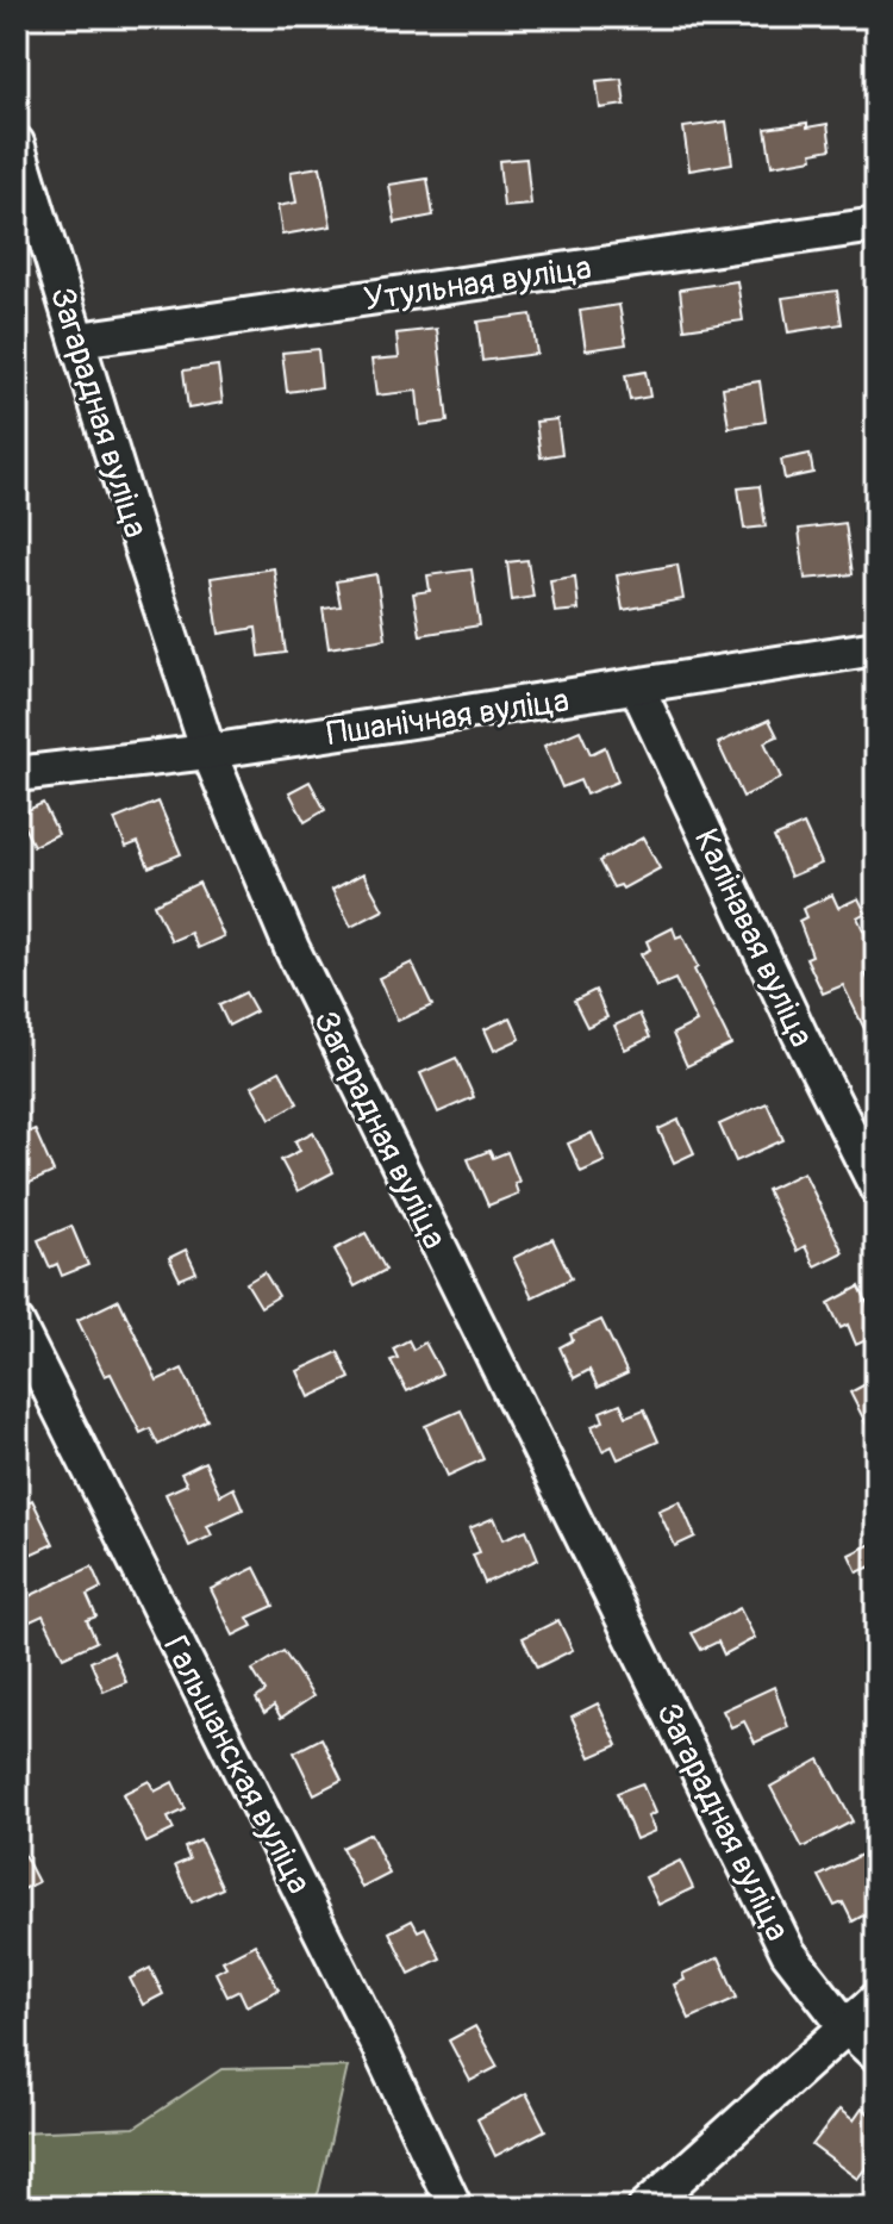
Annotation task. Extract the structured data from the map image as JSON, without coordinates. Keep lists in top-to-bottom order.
{
  "streets": {
    "street": [
      "Утульная вуліца",
      "Загарадная вуліца",
      "Пшанічная вуліца",
      "Калінавая вуліца",
      "Гальшанская вуліца"
    ]
  },
  "crossings": [
    ["Утульная вуліца", "Загарадная вуліца"],
    ["Загарадная вуліца", "Пшанічная вуліца"],
    ["Пшанічная вуліца", "Калінавая вуліца"]
  ]
}
